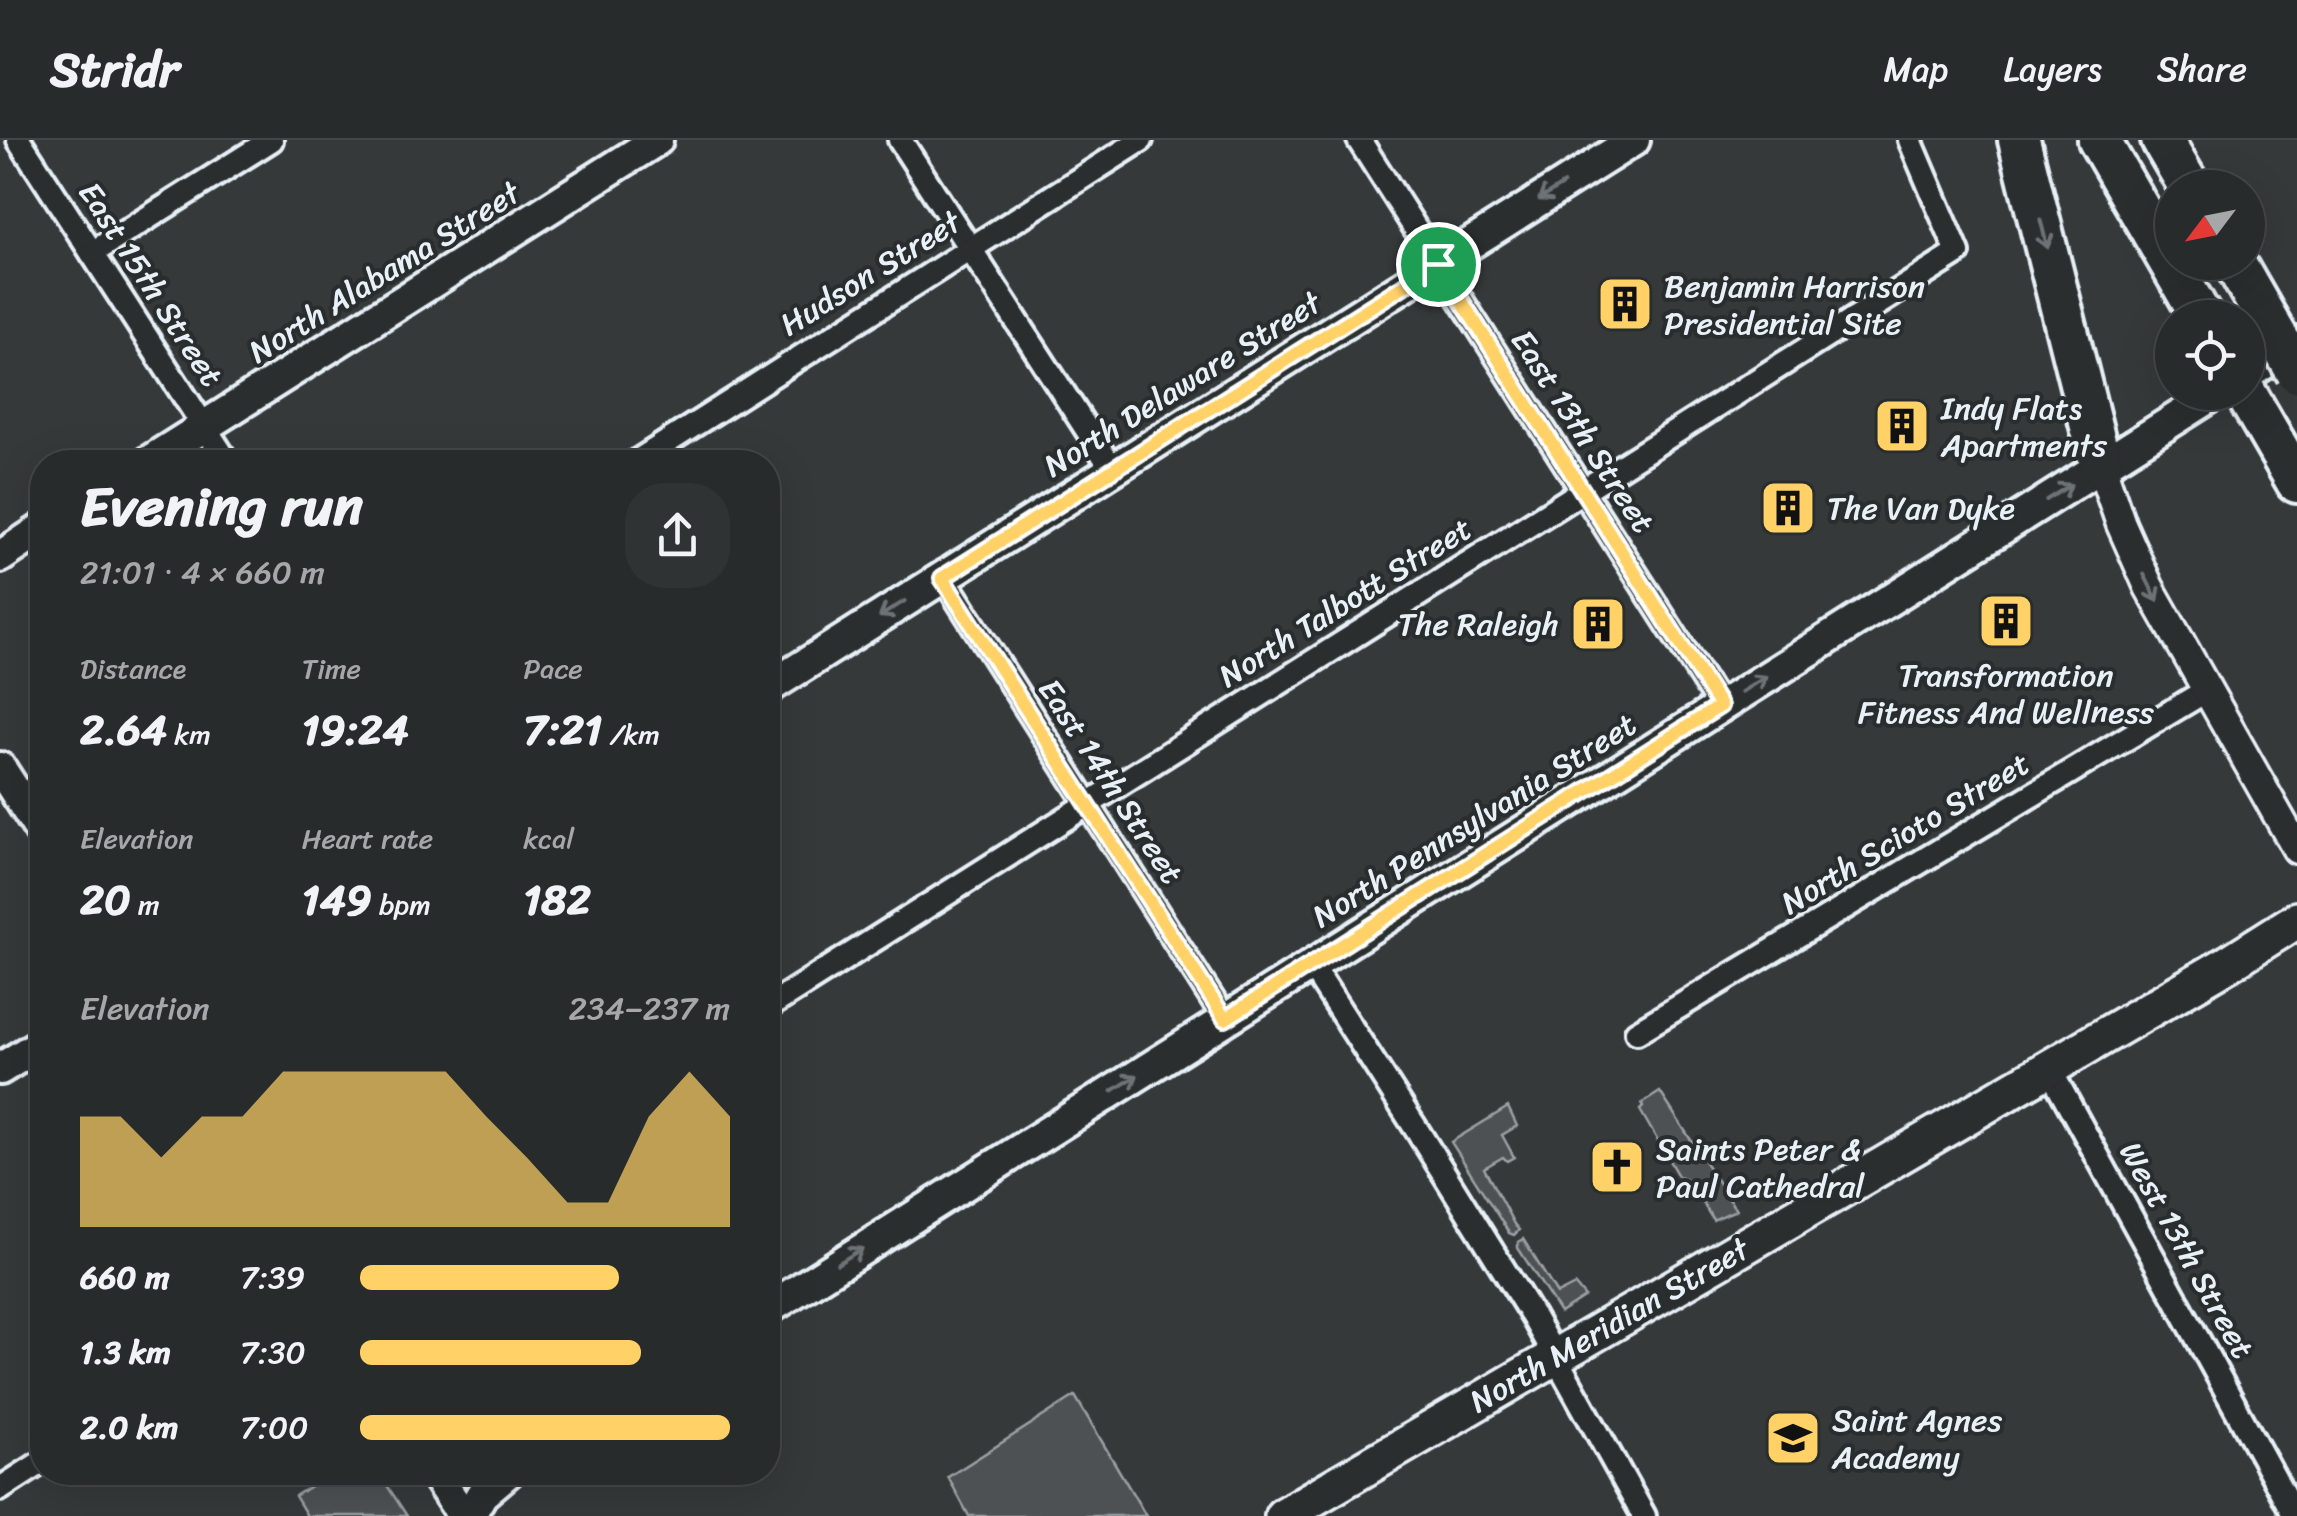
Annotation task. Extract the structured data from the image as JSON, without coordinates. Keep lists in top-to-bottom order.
{
  "streets": {
    "main road": [
      "North Alabama Street",
      "North Delaware Street",
      "North Pennsylvania Street",
      "North Meridian Street"
    ],
    "street": [
      "Hudson Street",
      "East 15th Street",
      "East 13th Street",
      "North Talbott Street",
      "East 14th Street",
      "North Scioto Street",
      "West 13th Street"
    ]
  },
  "crossings": [
    ["North Alabama Street", "East 15th Street"],
    ["North Delaware Street", "East 13th Street"],
    ["North Delaware Street", "East 14th Street"],
    ["East 13th Street", "North Talbott Street"],
    ["East 13th Street", "North Pennsylvania Street"],
    ["North Talbott Street", "East 14th Street"],
    ["East 14th Street", "North Pennsylvania Street"],
    ["West 13th Street", "North Meridian Street"]
  ],
  "one_way": ["North Delaware Street", "North Pennsylvania Street"],
  "places": {
    "building": [
      "Benjamin Harrison Presidential Site",
      "Indy Flats Apartments",
      "The Van Dyke",
      "Transformation Fitness And Wellness",
      "The Raleigh"
    ],
    "church": ["Saints Peter & Paul Cathedral"],
    "school or university": ["Saint Agnes Academy"]
  },
  "north": "bottom left",
  "page": {
    "header": "Stridr",
    "nav": ["Map", "Layers", "Share"],
    "heading": ["Evening run", "21:01 · 4 × 660 m"],
    "stats": [
      ["Distance", "2.64 km"],
      ["Time", "19:24"],
      ["Pace", "7:21 /km"],
      ["Elevation", "20 m"],
      ["Heart rate", "149 bpm"],
      ["kcal", "182"]
    ],
    "chart": ["Elevation", "234–237 m"],
    "list": [
      {
        "name": "660 m",
        "note": "7:39"
      },
      {
        "name": "1.3 km",
        "note": "7:30"
      },
      {
        "name": "2.0 km",
        "note": "7:00"
      }
    ]
  }
}
